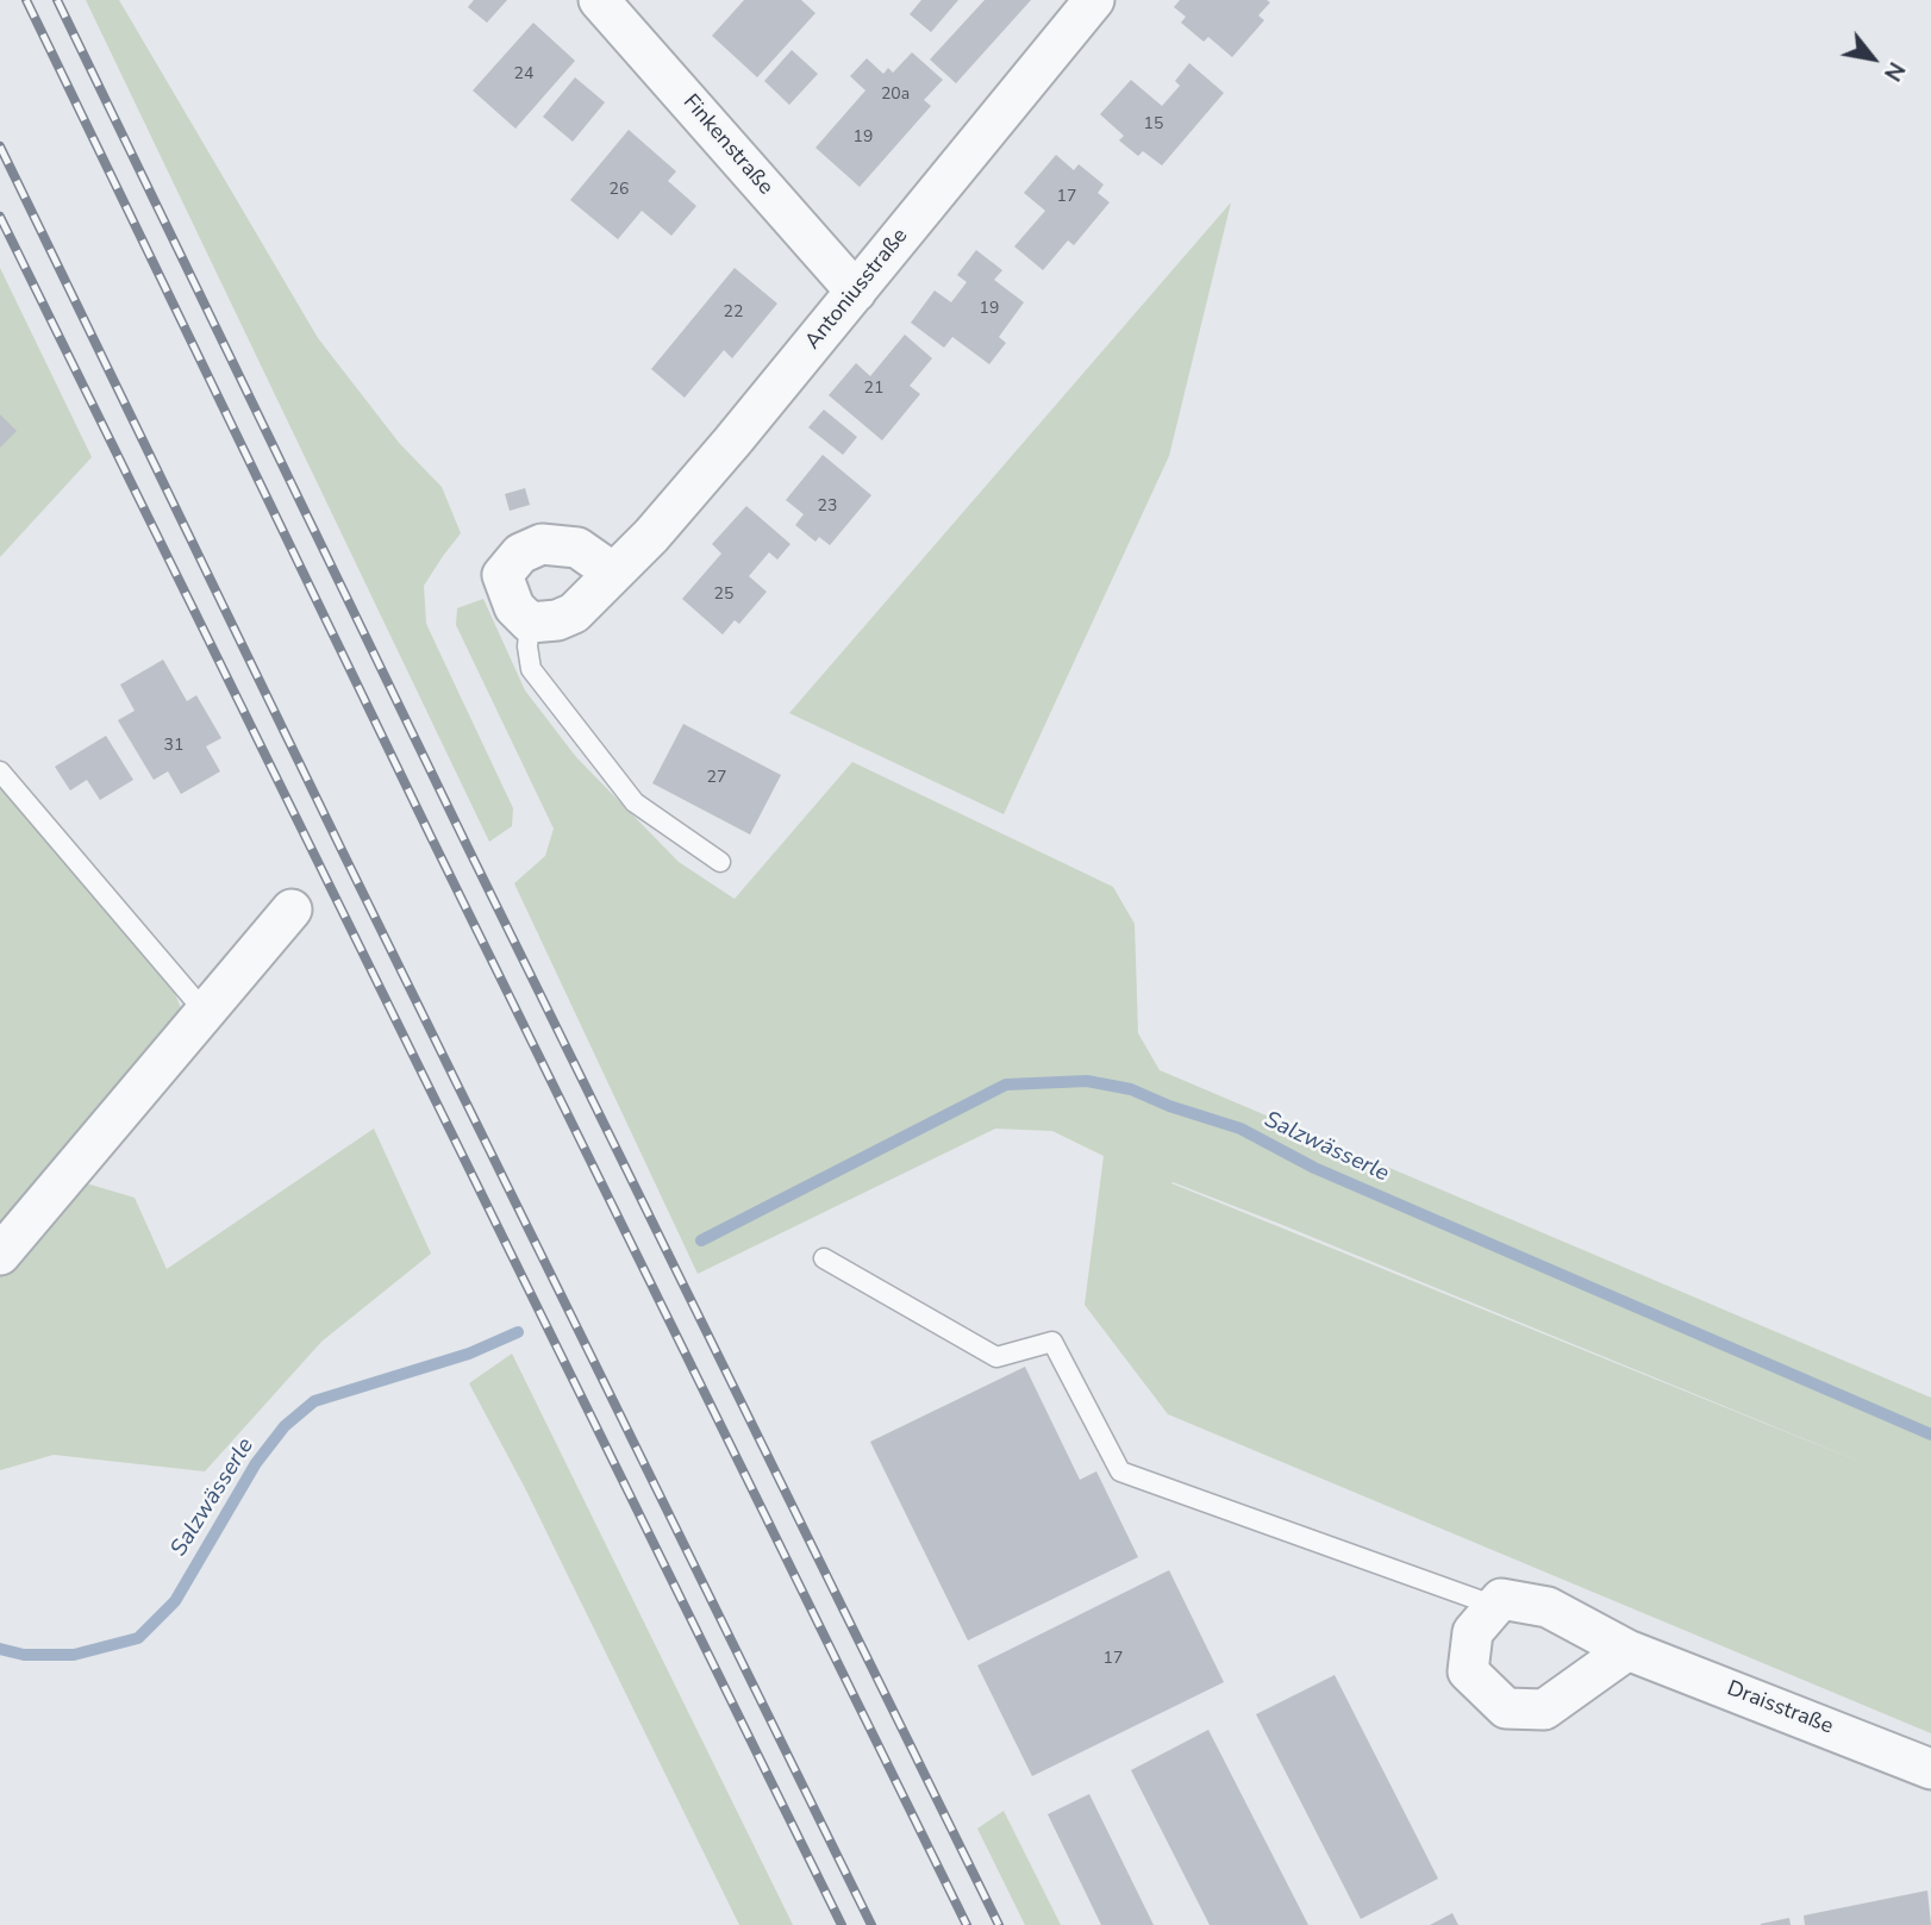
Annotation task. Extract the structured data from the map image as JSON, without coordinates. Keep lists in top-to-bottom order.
{
  "streets": {
    "street": ["Finkenstraße", "Antoniusstraße", "Draisstraße"]
  },
  "crossings": [
    ["Finkenstraße", "Antoniusstraße"]
  ],
  "water": ["Salzwässerle"],
  "house_numbers": [
    "24",
    "20a",
    "15",
    "19",
    "26",
    "17",
    "19",
    "22",
    "21",
    "23",
    "25",
    "31",
    "27",
    "17"
  ],
  "north": "bottom right"
}
